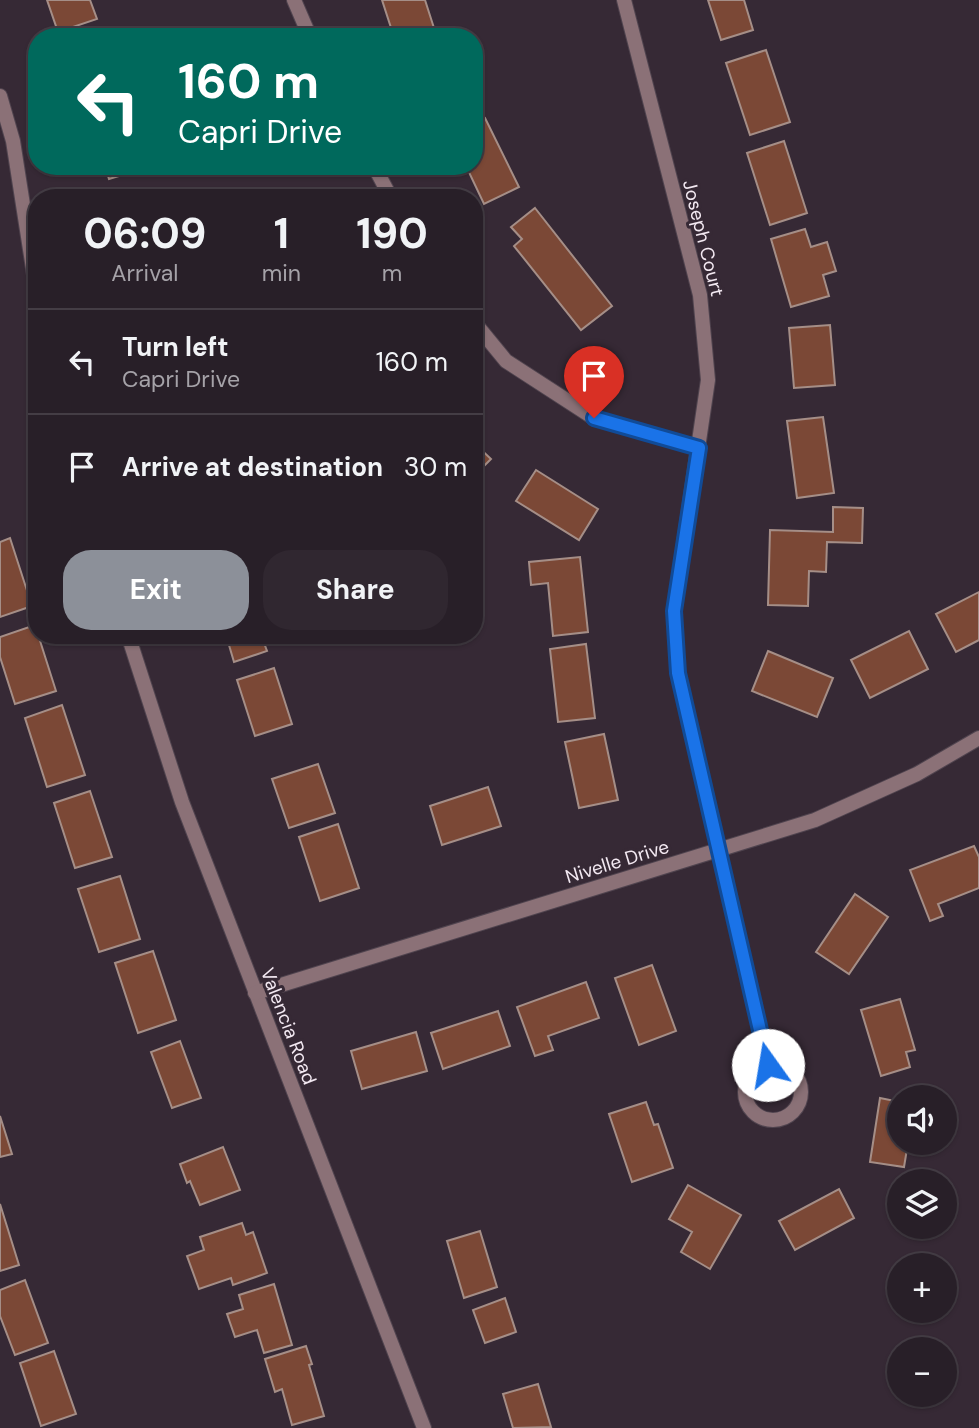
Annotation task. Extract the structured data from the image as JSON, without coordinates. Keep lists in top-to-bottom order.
{
  "streets": {
    "street": ["Joseph Court", "Nivelle Drive", "Valencia Road"]
  },
  "crossings": [
    ["Joseph Court", "Nivelle Drive"],
    ["Nivelle Drive", "Valencia Road"]
  ],
  "page": {
    "turn": ["160 m", "Capri Drive"],
    "eta": [
      "06:09",
      "Arrival",
      "1",
      "min",
      "190",
      "m"
    ],
    "list": [
      {
        "name": "Turn left",
        "note": "Capri Drive",
        "value": "160 m"
      },
      {
        "name": "Arrive at destination",
        "value": "30 m"
      }
    ],
    "buttons": ["Exit", "Share"],
    "map_buttons": ["+", "−"]
  }
}
